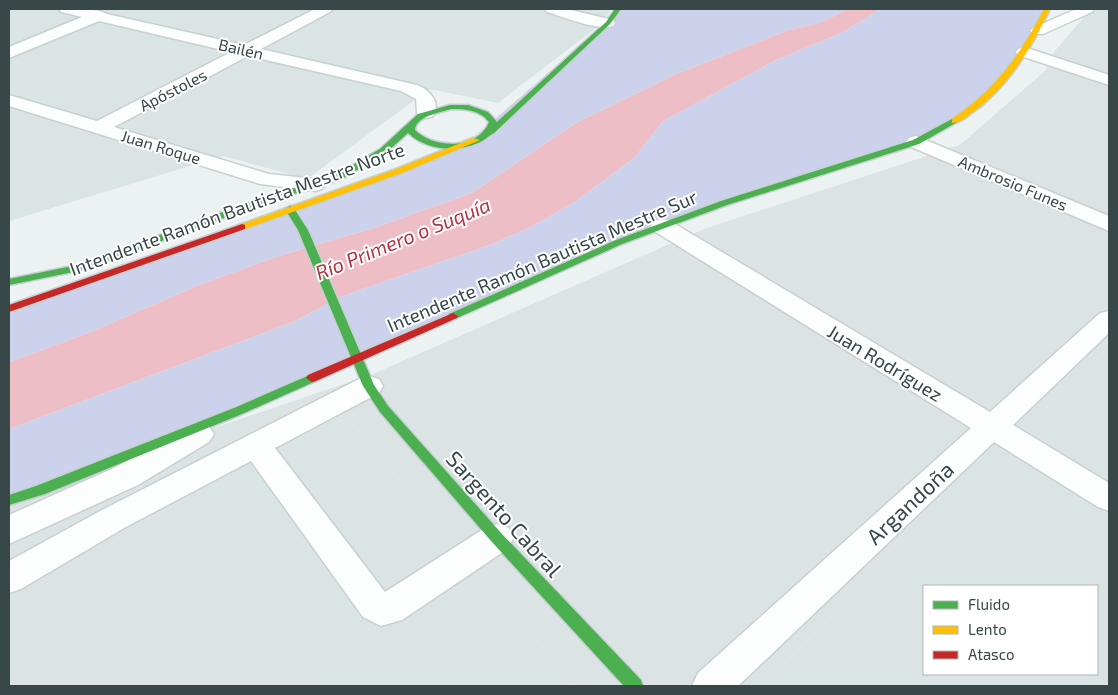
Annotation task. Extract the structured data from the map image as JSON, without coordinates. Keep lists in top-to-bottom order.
{
  "streets": {
    "main road": ["Intendente Ramón Bautista Mestre Norte", "Intendente Ramón Bautista Mestre Sur", "Sargento Cabral"],
    "street": [
      "Bailén",
      "Apóstoles",
      "Juan Roque",
      "Ambrosio Funes",
      "Juan Rodríguez",
      "Argandoña"
    ]
  },
  "crossings": [
    ["Bailén", "Apóstoles"],
    ["Apóstoles", "Juan Roque"],
    ["Ambrosio Funes", "Intendente Ramón Bautista Mestre Sur"],
    ["Intendente Ramón Bautista Mestre Norte", "Sargento Cabral"],
    ["Intendente Ramón Bautista Mestre Sur", "Juan Rodríguez"],
    ["Intendente Ramón Bautista Mestre Sur", "Sargento Cabral"],
    ["Juan Rodríguez", "Argandoña"]
  ],
  "water": ["Río Primero o Suquía"],
  "legend": ["Fluido", "Lento", "Atasco"]
}
